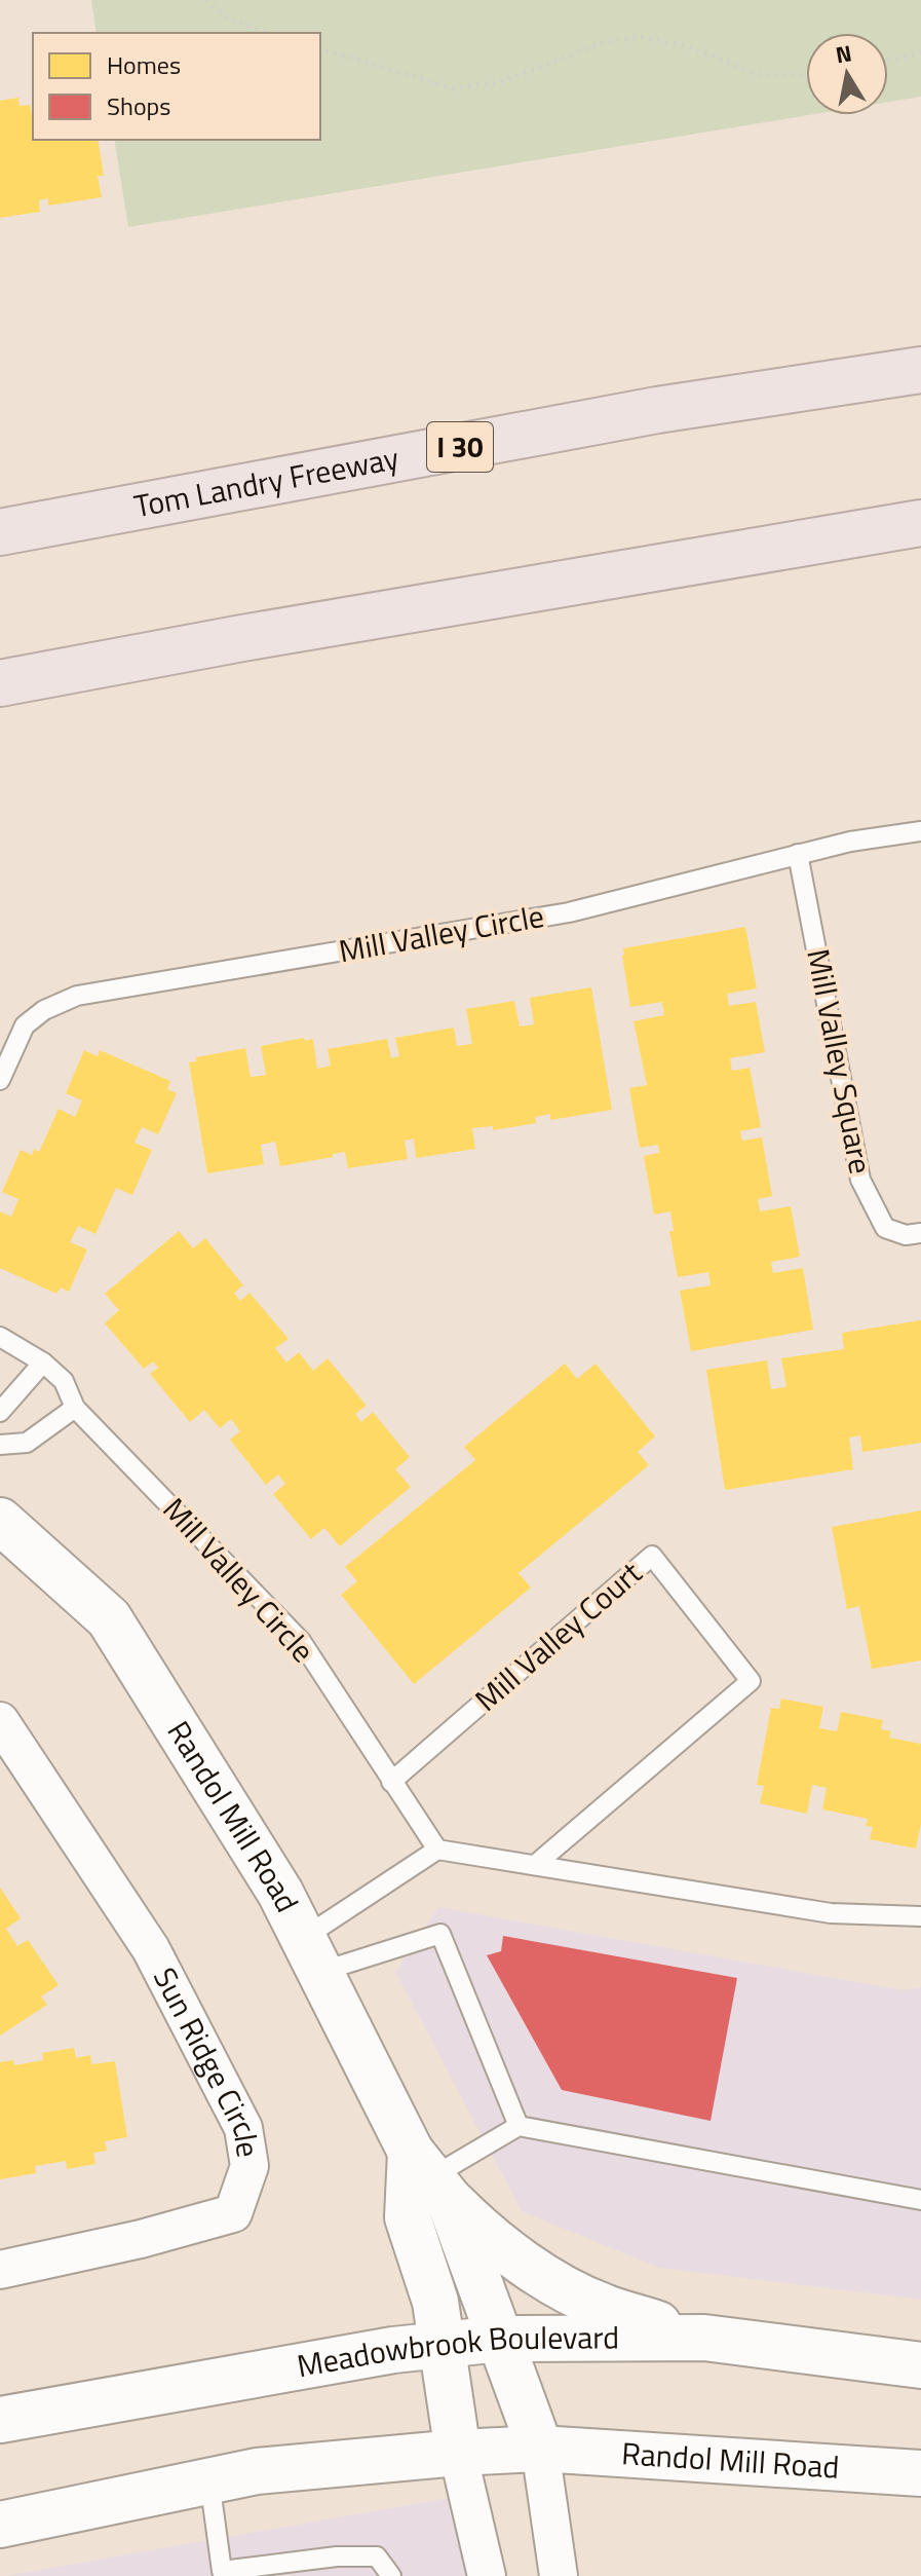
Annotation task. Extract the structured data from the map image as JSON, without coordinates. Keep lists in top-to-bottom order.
{
  "streets": {
    "highway": ["I 30", "Tom Landry Freeway"],
    "main road": ["Randol Mill Road", "Meadowbrook Boulevard"],
    "street": ["Sun Ridge Circle"],
    "lane": ["Mill Valley Circle", "Mill Valley Square", "Mill Valley Court"]
  },
  "crossings": [
    ["Mill Valley Circle", "Mill Valley Square"],
    ["Mill Valley Circle", "Mill Valley Court"],
    ["Randol Mill Road", "Meadowbrook Boulevard"]
  ],
  "legend": ["Homes", "Shops"],
  "north": "top"
}
